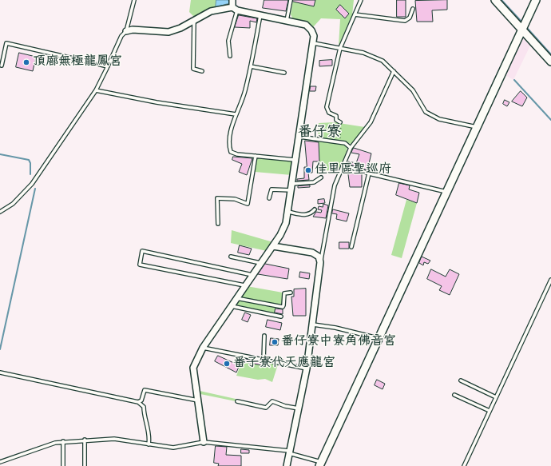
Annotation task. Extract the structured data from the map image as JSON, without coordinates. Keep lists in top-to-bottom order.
{
  "districts": ["番仔寮"],
  "places": [
    "頂廍無極龍鳳宮",
    "佳里區聖巡府",
    "番仔寮中寮角佛音宮",
    "番子寮代天應龍宮"
  ]
}
